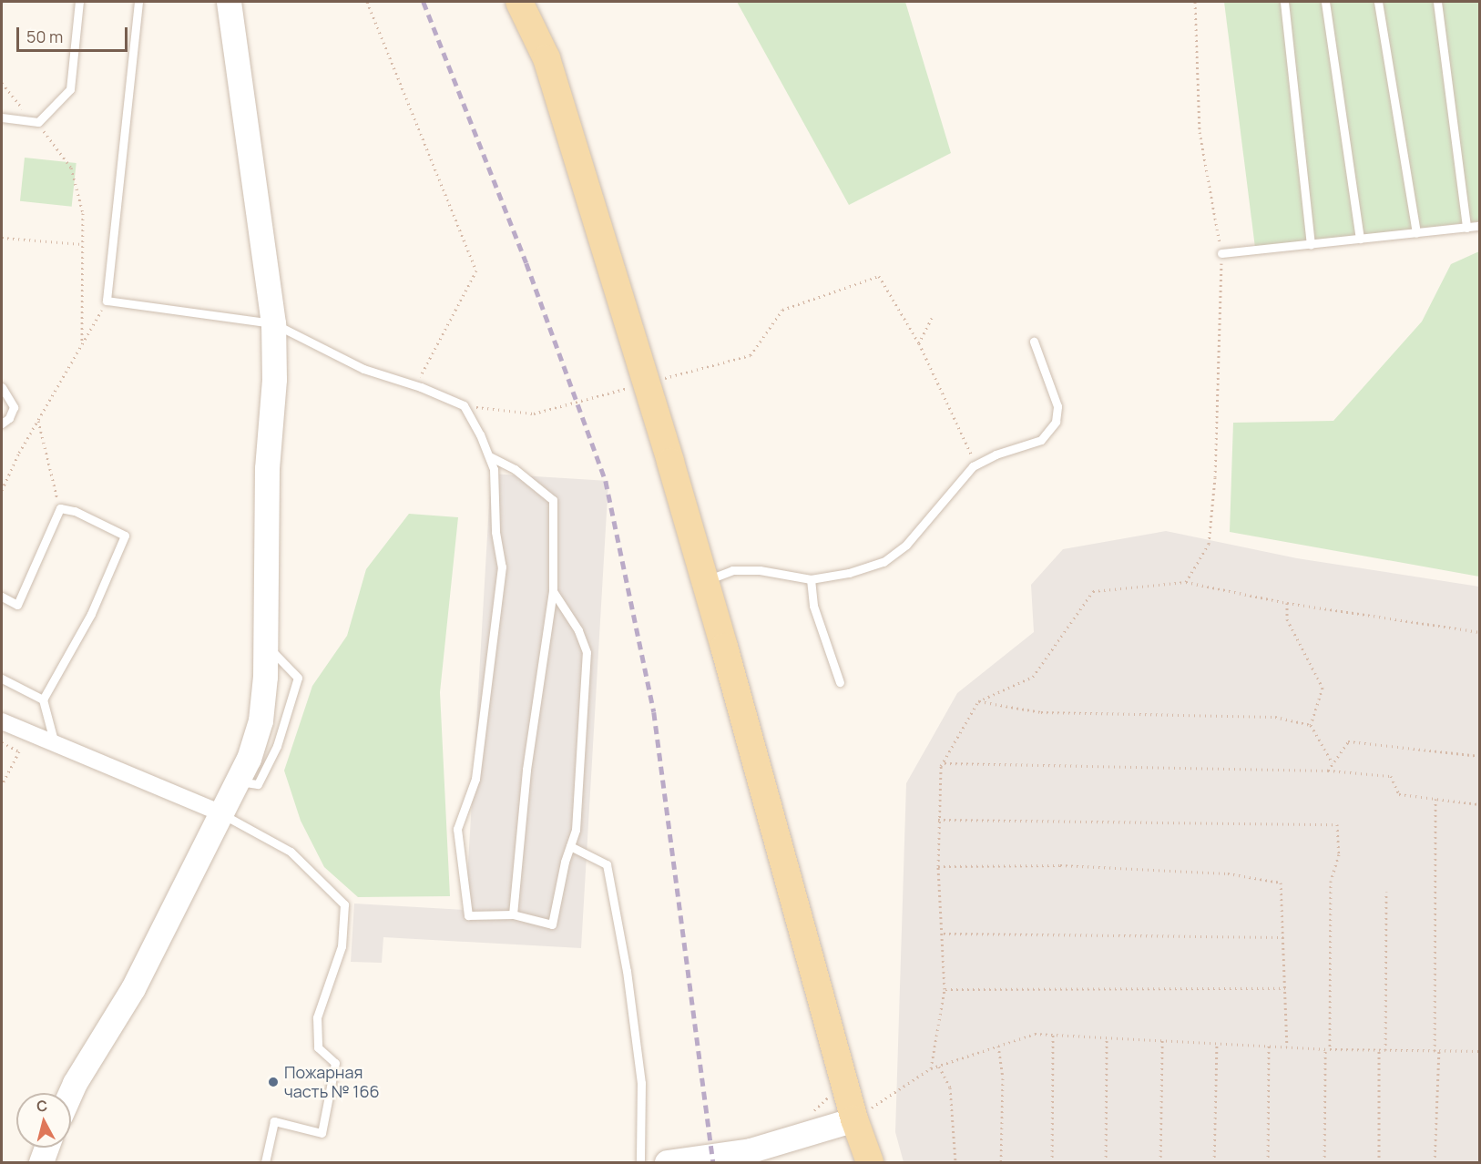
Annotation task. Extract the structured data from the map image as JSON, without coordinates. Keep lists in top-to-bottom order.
{
  "places": ["Пожарная часть № 166"],
  "scale_bar": "50 m",
  "north": "top"
}
